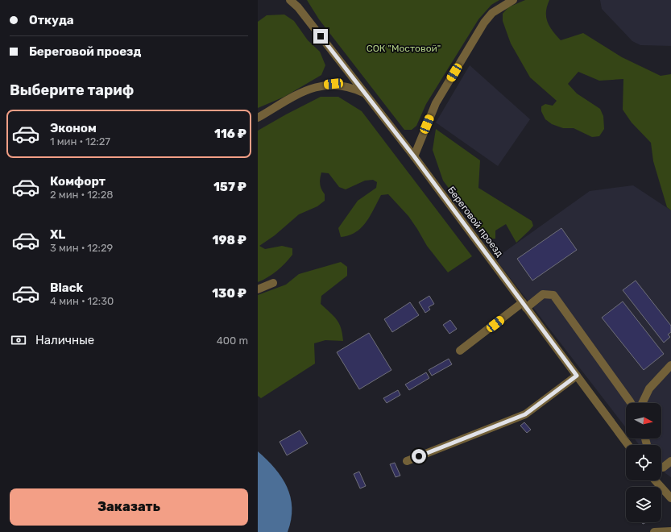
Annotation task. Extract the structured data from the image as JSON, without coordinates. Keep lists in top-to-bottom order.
{
  "streets": {
    "street": ["Береговой проезд"]
  },
  "parks": ["СОК \"Мостовой\""],
  "north": "right",
  "page": {
    "banner": ["Откуда", "Береговой проезд"],
    "heading": "Выберите тариф",
    "list": [
      {
        "name": "Эконом",
        "note": "1 мин · 12:27",
        "value": "116 ₽"
      },
      {
        "name": "Комфорт",
        "note": "2 мин · 12:28",
        "value": "157 ₽"
      },
      {
        "name": "XL",
        "note": "3 мин · 12:29",
        "value": "198 ₽"
      },
      {
        "name": "Black",
        "note": "4 мин · 12:30",
        "value": "130 ₽"
      }
    ],
    "pay": ["Наличные", "400 m"],
    "buttons": "Заказать"
  }
}
